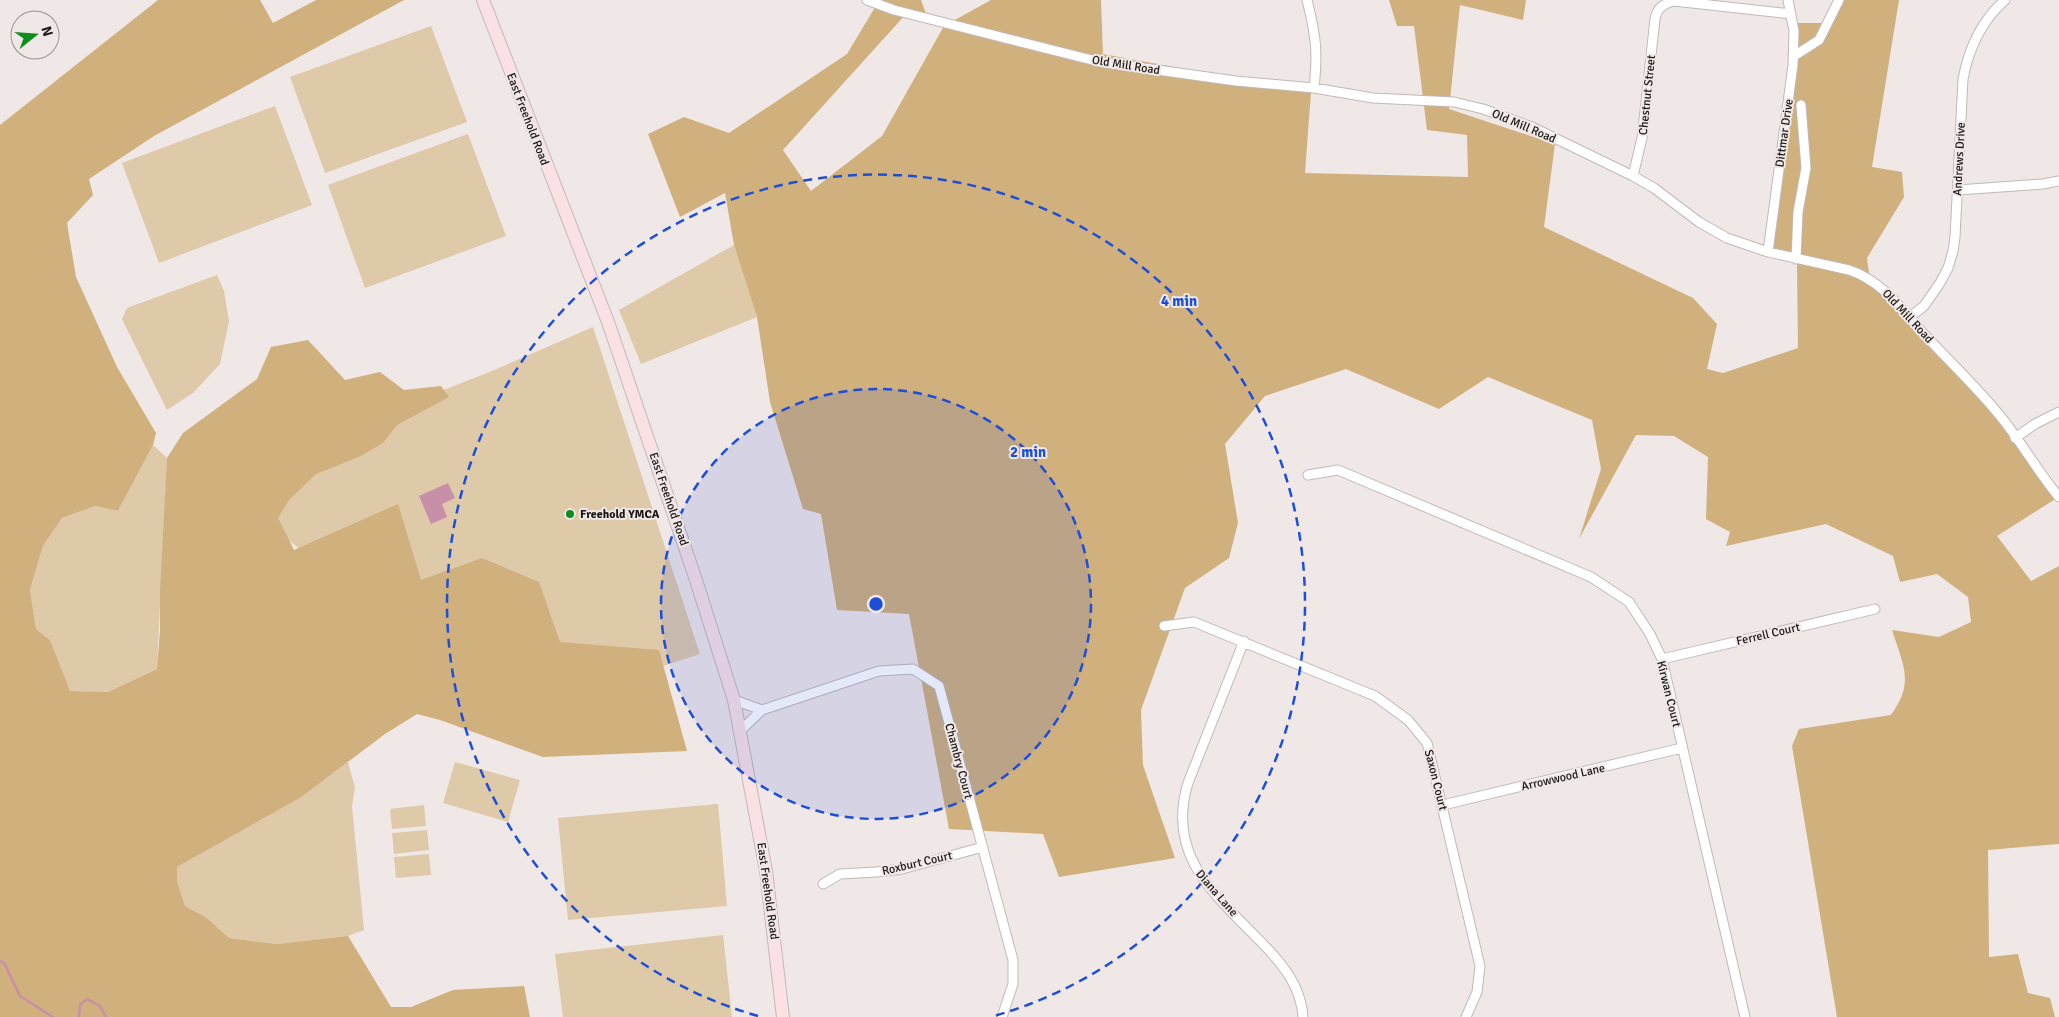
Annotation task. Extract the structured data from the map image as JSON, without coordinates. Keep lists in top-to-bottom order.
{
  "streets": {
    "main road": ["East Freehold Road"],
    "street": [
      "Old Mill Road",
      "Chestnut Street",
      "Dittmar Drive",
      "Andrews Drive",
      "Ferrell Court",
      "Kirwan Court",
      "Chambry Court",
      "Arrowwood Lane",
      "Saxon Court",
      "Roxburt Court",
      "Diana Lane"
    ]
  },
  "crossings": [
    ["Old Mill Road", "Chestnut Street"],
    ["Old Mill Road", "Dittmar Drive"],
    ["Old Mill Road", "Andrews Drive"],
    ["Chestnut Street", "Dittmar Drive"],
    ["East Freehold Road", "Chambry Court"],
    ["Ferrell Court", "Kirwan Court"],
    ["Kirwan Court", "Arrowwood Lane"],
    ["Chambry Court", "Roxburt Court"],
    ["Arrowwood Lane", "Saxon Court"],
    ["Saxon Court", "Diana Lane"]
  ],
  "places": ["Freehold YMCA"],
  "north": "right",
  "rings": ["4 min", "2 min"]
}
